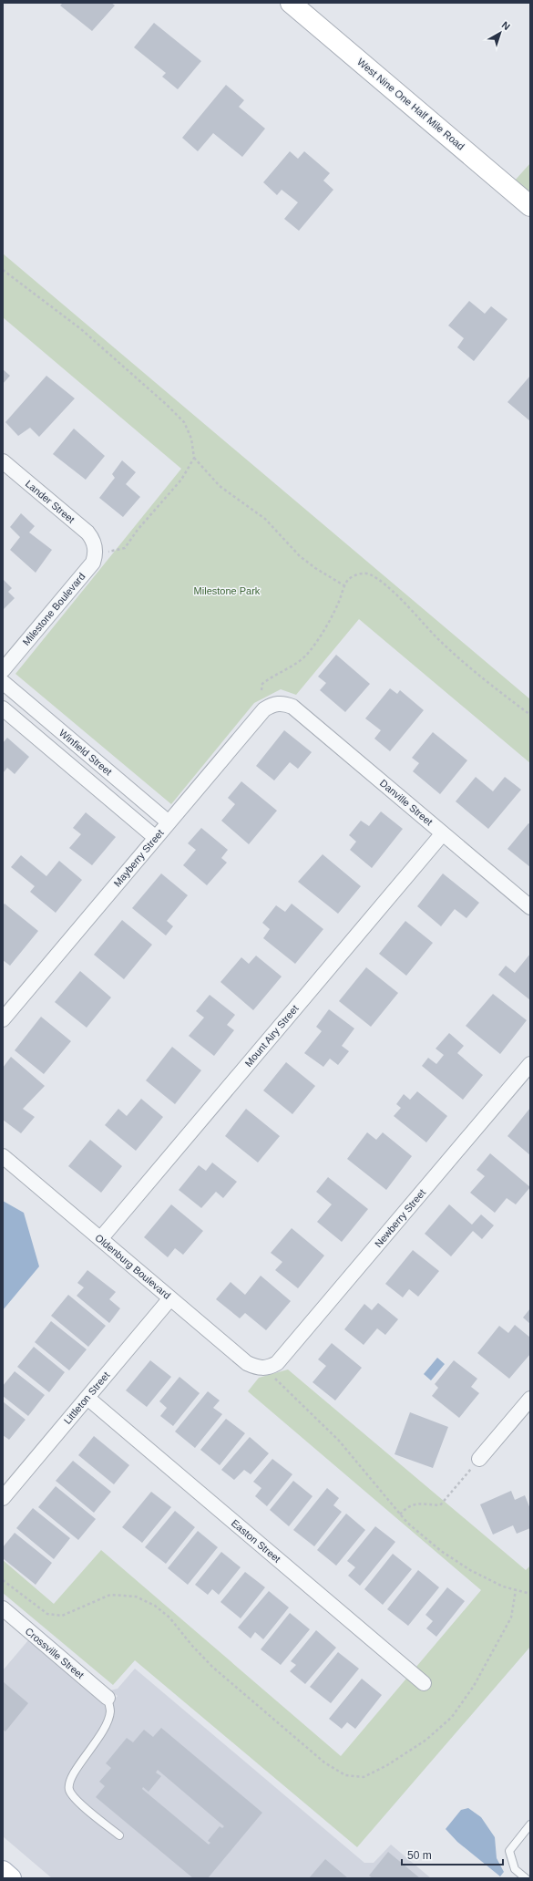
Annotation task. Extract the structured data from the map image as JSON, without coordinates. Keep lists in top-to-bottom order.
{
  "streets": {
    "street": [
      "West Nine One Half Mile Road",
      "Lander Street",
      "Milestone Boulevard",
      "Winfield Street",
      "Danville Street",
      "Mayberry Street",
      "Mount Airy Street",
      "Newberry Street",
      "Oldenburg Boulevard",
      "Littleton Street",
      "Easton Street",
      "Crossville Street"
    ]
  },
  "crossings": [
    ["Lander Street", "Milestone Boulevard"],
    ["Winfield Street", "Mayberry Street"],
    ["Danville Street", "Mayberry Street"],
    ["Danville Street", "Mount Airy Street"],
    ["Mount Airy Street", "Oldenburg Boulevard"],
    ["Newberry Street", "Oldenburg Boulevard"],
    ["Oldenburg Boulevard", "Littleton Street"],
    ["Littleton Street", "Easton Street"]
  ],
  "parks": ["Milestone Park"],
  "scale_bar": "50 m",
  "north": "top right"
}
